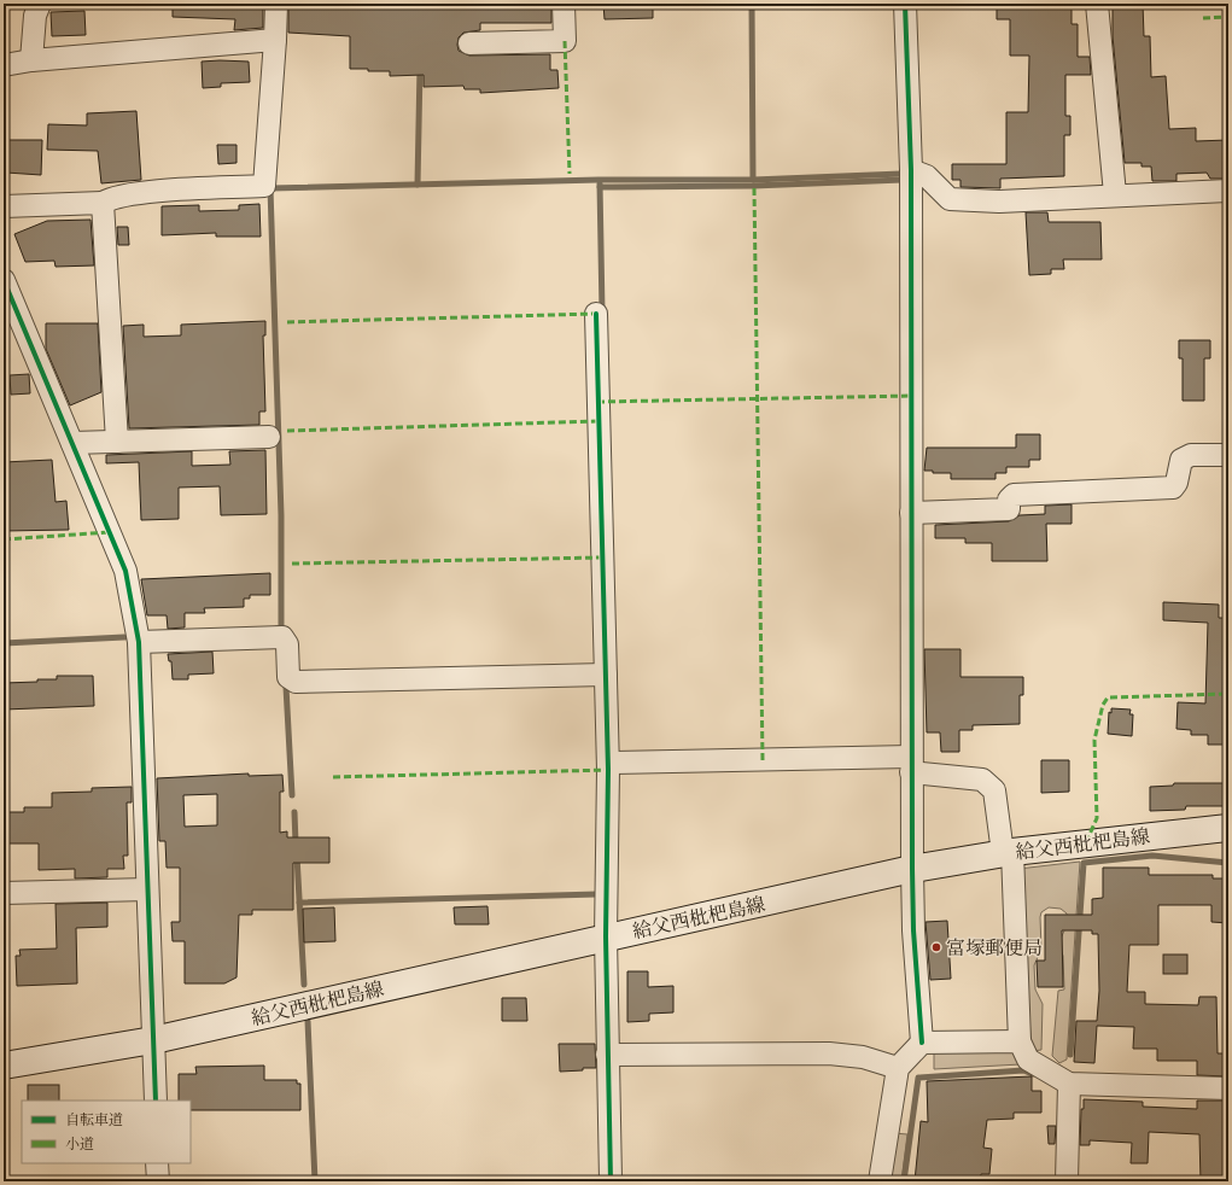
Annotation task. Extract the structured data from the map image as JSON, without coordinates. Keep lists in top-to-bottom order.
{
  "streets": {
    "main road": ["給父西枇杷島線"]
  },
  "places": ["富塚郵便局"],
  "legend": ["自転車道", "小道"]
}
